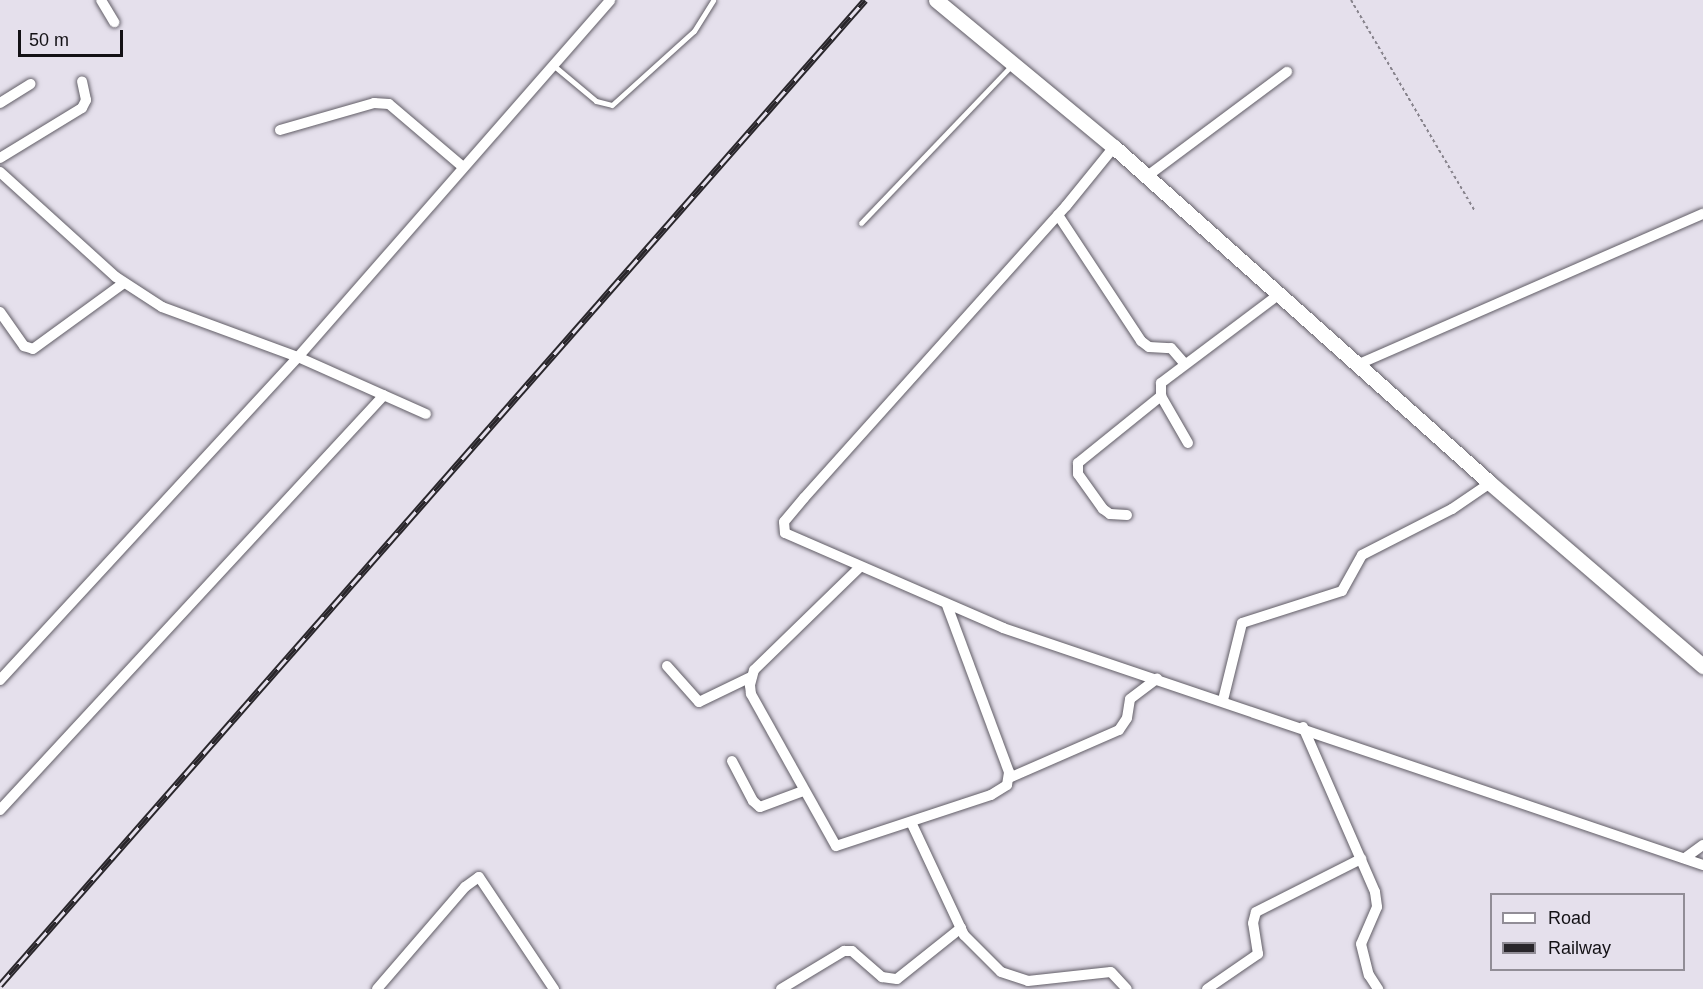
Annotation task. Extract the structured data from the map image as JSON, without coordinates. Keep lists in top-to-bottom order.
{
  "legend": ["Road", "Railway"],
  "scale_bar": "50 m"
}
